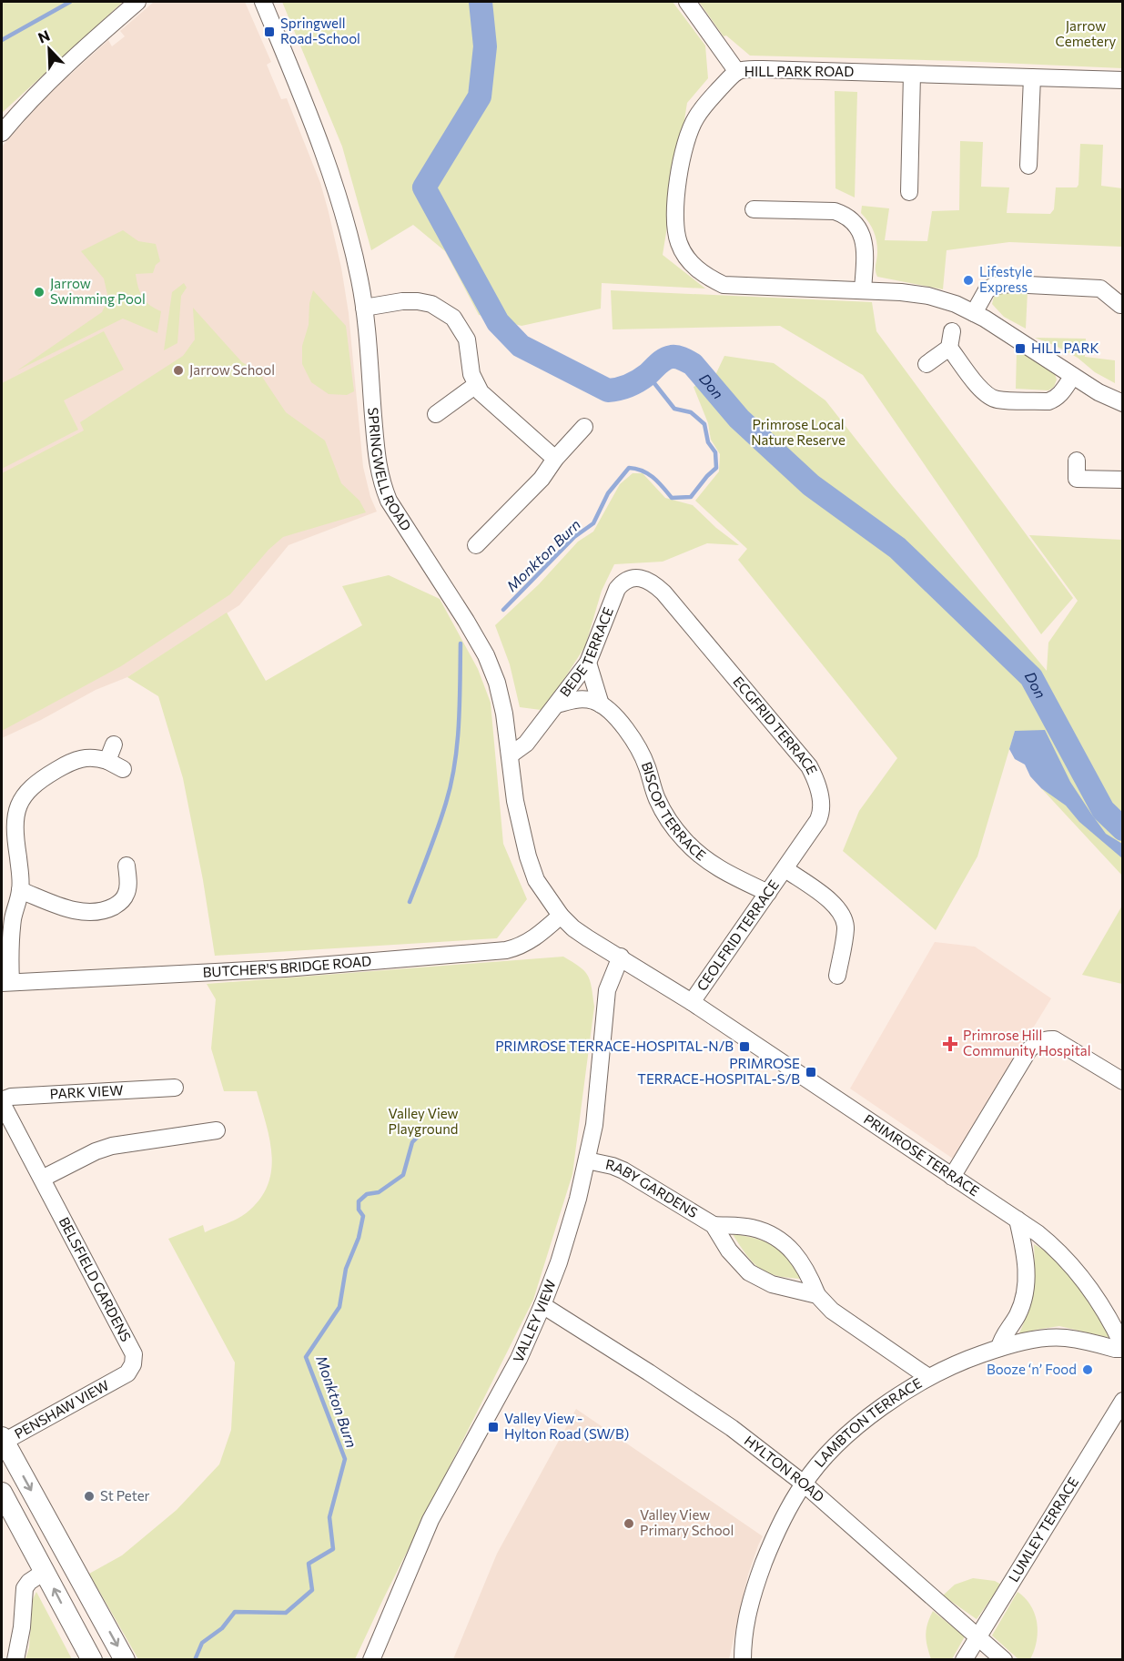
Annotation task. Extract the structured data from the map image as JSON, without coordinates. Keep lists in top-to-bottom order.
{
  "streets": {
    "street": [
      "HILL PARK ROAD",
      "SPRINGWELL ROAD",
      "BEDE TERRACE",
      "ECGFRID TERRACE",
      "BISCOP TERRACE",
      "CEOLFRID TERRACE",
      "BUTCHER'S BRIDGE ROAD",
      "PARK VIEW",
      "PRIMROSE TERRACE",
      "RABY GARDENS",
      "BELSFIELD GARDENS",
      "VALLEY VIEW",
      "PENSHAW VIEW",
      "LAMBTON TERRACE",
      "HYLTON ROAD",
      "LUMLEY TERRACE"
    ]
  },
  "crossings": [
    ["SPRINGWELL ROAD", "BEDE TERRACE"],
    ["SPRINGWELL ROAD", "BUTCHER'S BRIDGE ROAD"],
    ["SPRINGWELL ROAD", "PRIMROSE TERRACE"],
    ["SPRINGWELL ROAD", "VALLEY VIEW"],
    ["BEDE TERRACE", "ECGFRID TERRACE"],
    ["BEDE TERRACE", "BISCOP TERRACE"],
    ["ECGFRID TERRACE", "CEOLFRID TERRACE"],
    ["BISCOP TERRACE", "CEOLFRID TERRACE"],
    ["CEOLFRID TERRACE", "PRIMROSE TERRACE"],
    ["PARK VIEW", "BELSFIELD GARDENS"],
    ["PRIMROSE TERRACE", "VALLEY VIEW"],
    ["PRIMROSE TERRACE", "LAMBTON TERRACE"],
    ["RABY GARDENS", "VALLEY VIEW"],
    ["RABY GARDENS", "LAMBTON TERRACE"],
    ["BELSFIELD GARDENS", "PENSHAW VIEW"],
    ["VALLEY VIEW", "HYLTON ROAD"],
    ["LAMBTON TERRACE", "HYLTON ROAD"],
    ["HYLTON ROAD", "LUMLEY TERRACE"]
  ],
  "water": ["Don", "Monkton Burn"],
  "parks": ["Jarrow Cemetery", "Primrose Local Nature Reserve", "Valley View Playground"],
  "places": {
    "transit": [
      "Springwell Road-School",
      "HILL PARK",
      "PRIMROSE TERRACE-HOSPITAL-N/B",
      "PRIMROSE TERRACE-HOSPITAL-S/B",
      "Valley View - Hylton Road (SW/B)"
    ],
    "other": [
      "Lifestyle Express",
      "Jarrow Swimming Pool",
      "Jarrow School",
      "Booze ‘n’ Food",
      "St Peter",
      "Valley View Primary School"
    ],
    "health": ["Primrose Hill Community Hospital"]
  },
  "north": "top left"
}
